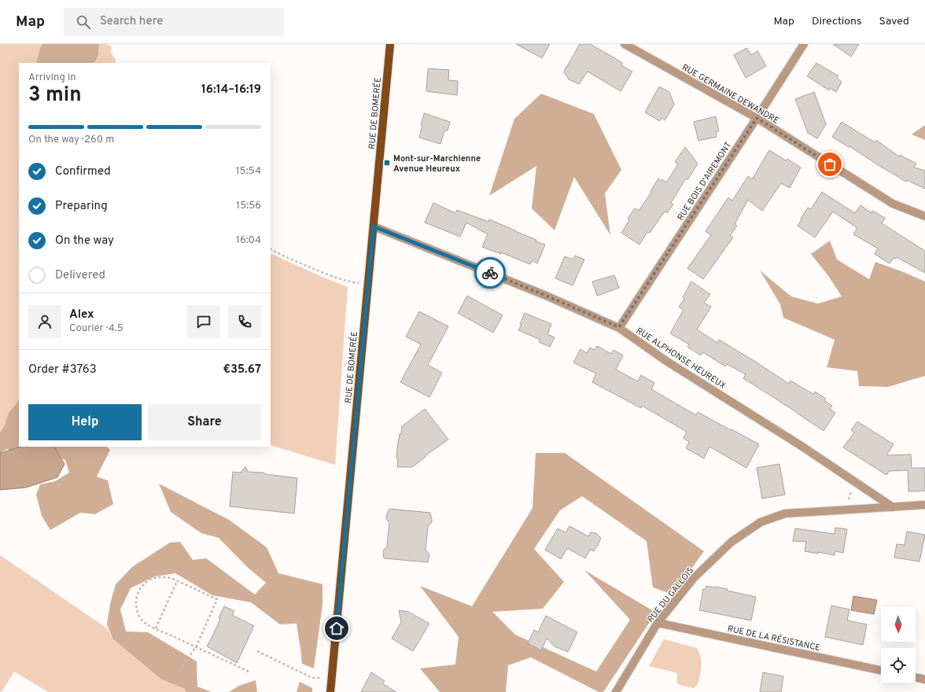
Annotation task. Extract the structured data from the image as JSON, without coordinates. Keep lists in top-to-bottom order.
{
  "streets": {
    "main road": ["RUE DE BOMERÉE"],
    "street": [
      "RUE GERMAINE DEWANDRE",
      "RUE BOIS D'AIREMONT",
      "RUE ALPHONSE HEUREUX",
      "RUE DU GALLOIS",
      "RUE DE LA RÉSISTANCE"
    ]
  },
  "crossings": [
    ["RUE GERMAINE DEWANDRE", "RUE BOIS D'AIREMONT"],
    ["RUE DE BOMERÉE", "RUE ALPHONSE HEUREUX"],
    ["RUE BOIS D'AIREMONT", "RUE ALPHONSE HEUREUX"],
    ["RUE ALPHONSE HEUREUX", "RUE DU GALLOIS"],
    ["RUE DU GALLOIS", "RUE DE LA RÉSISTANCE"]
  ],
  "places": {
    "transit": ["Mont-sur-Marchienne Avenue Heureux"]
  },
  "north": "bottom",
  "page": {
    "header": "Map",
    "search": "Search here",
    "nav": ["Map", "Directions", "Saved"],
    "heading": ["3 min", "Arriving in", "16:14–16:19"],
    "panel": [
      "Alex",
      "Courier · 4.5",
      "Order #3763",
      "€35.67"
    ],
    "bar": "On the way · 260 m",
    "list": [
      ["Confirmed", "15:54"],
      ["Preparing", "15:56"],
      ["On the way", "16:04"],
      "Delivered"
    ],
    "buttons": ["Help", "Share"]
  }
}
